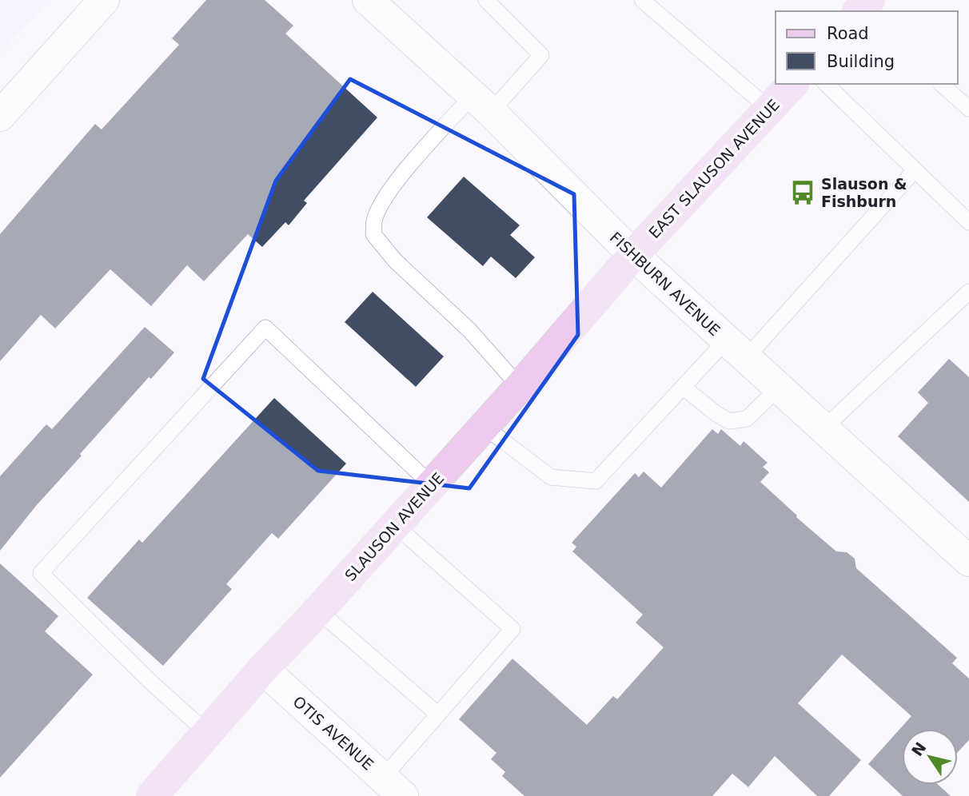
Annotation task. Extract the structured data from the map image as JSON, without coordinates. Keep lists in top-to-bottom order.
{
  "streets": {
    "main road": ["EAST SLAUSON AVENUE", "SLAUSON AVENUE"],
    "street": ["FISHBURN AVENUE", "OTIS AVENUE"]
  },
  "crossings": [
    ["EAST SLAUSON AVENUE", "FISHBURN AVENUE"],
    ["EAST SLAUSON AVENUE", "SLAUSON AVENUE"],
    ["FISHBURN AVENUE", "SLAUSON AVENUE"],
    ["SLAUSON AVENUE", "OTIS AVENUE"]
  ],
  "places": {
    "bus stop": ["Slauson & Fishburn"]
  },
  "legend": ["Road", "Building"],
  "north": "top left"
}
